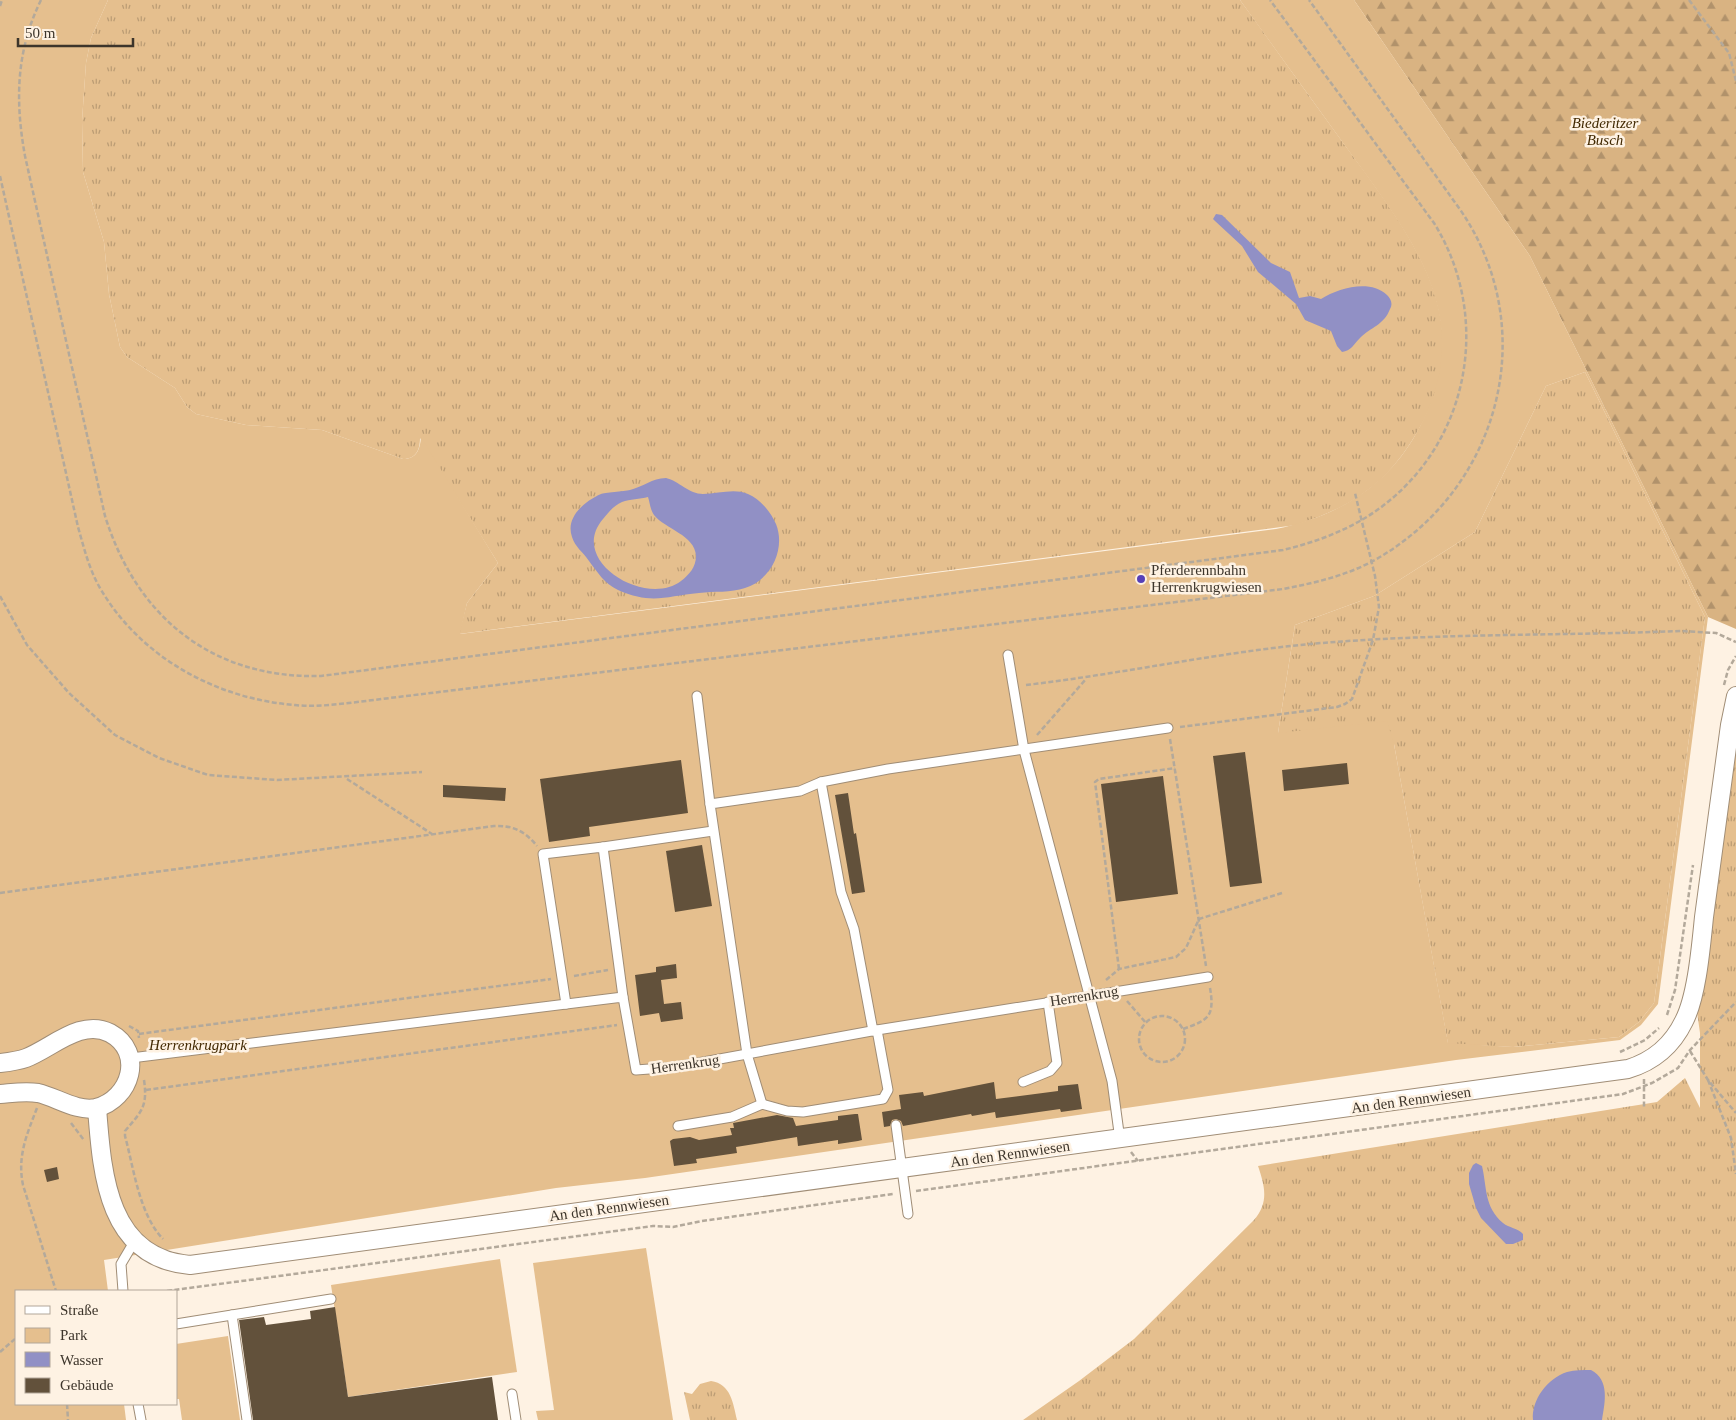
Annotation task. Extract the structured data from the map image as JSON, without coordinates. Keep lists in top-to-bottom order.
{
  "streets": {
    "street": ["An den Rennwiesen"],
    "lane": ["Herrenkrug"]
  },
  "parks": ["Biederitzer Busch", "Herrenkrugpark"],
  "places": ["Pferderennbahn Herrenkrugwiesen"],
  "legend": [
    "Straße",
    "Park",
    "Wasser",
    "Gebäude"
  ],
  "scale_bar": "50 m"
}
